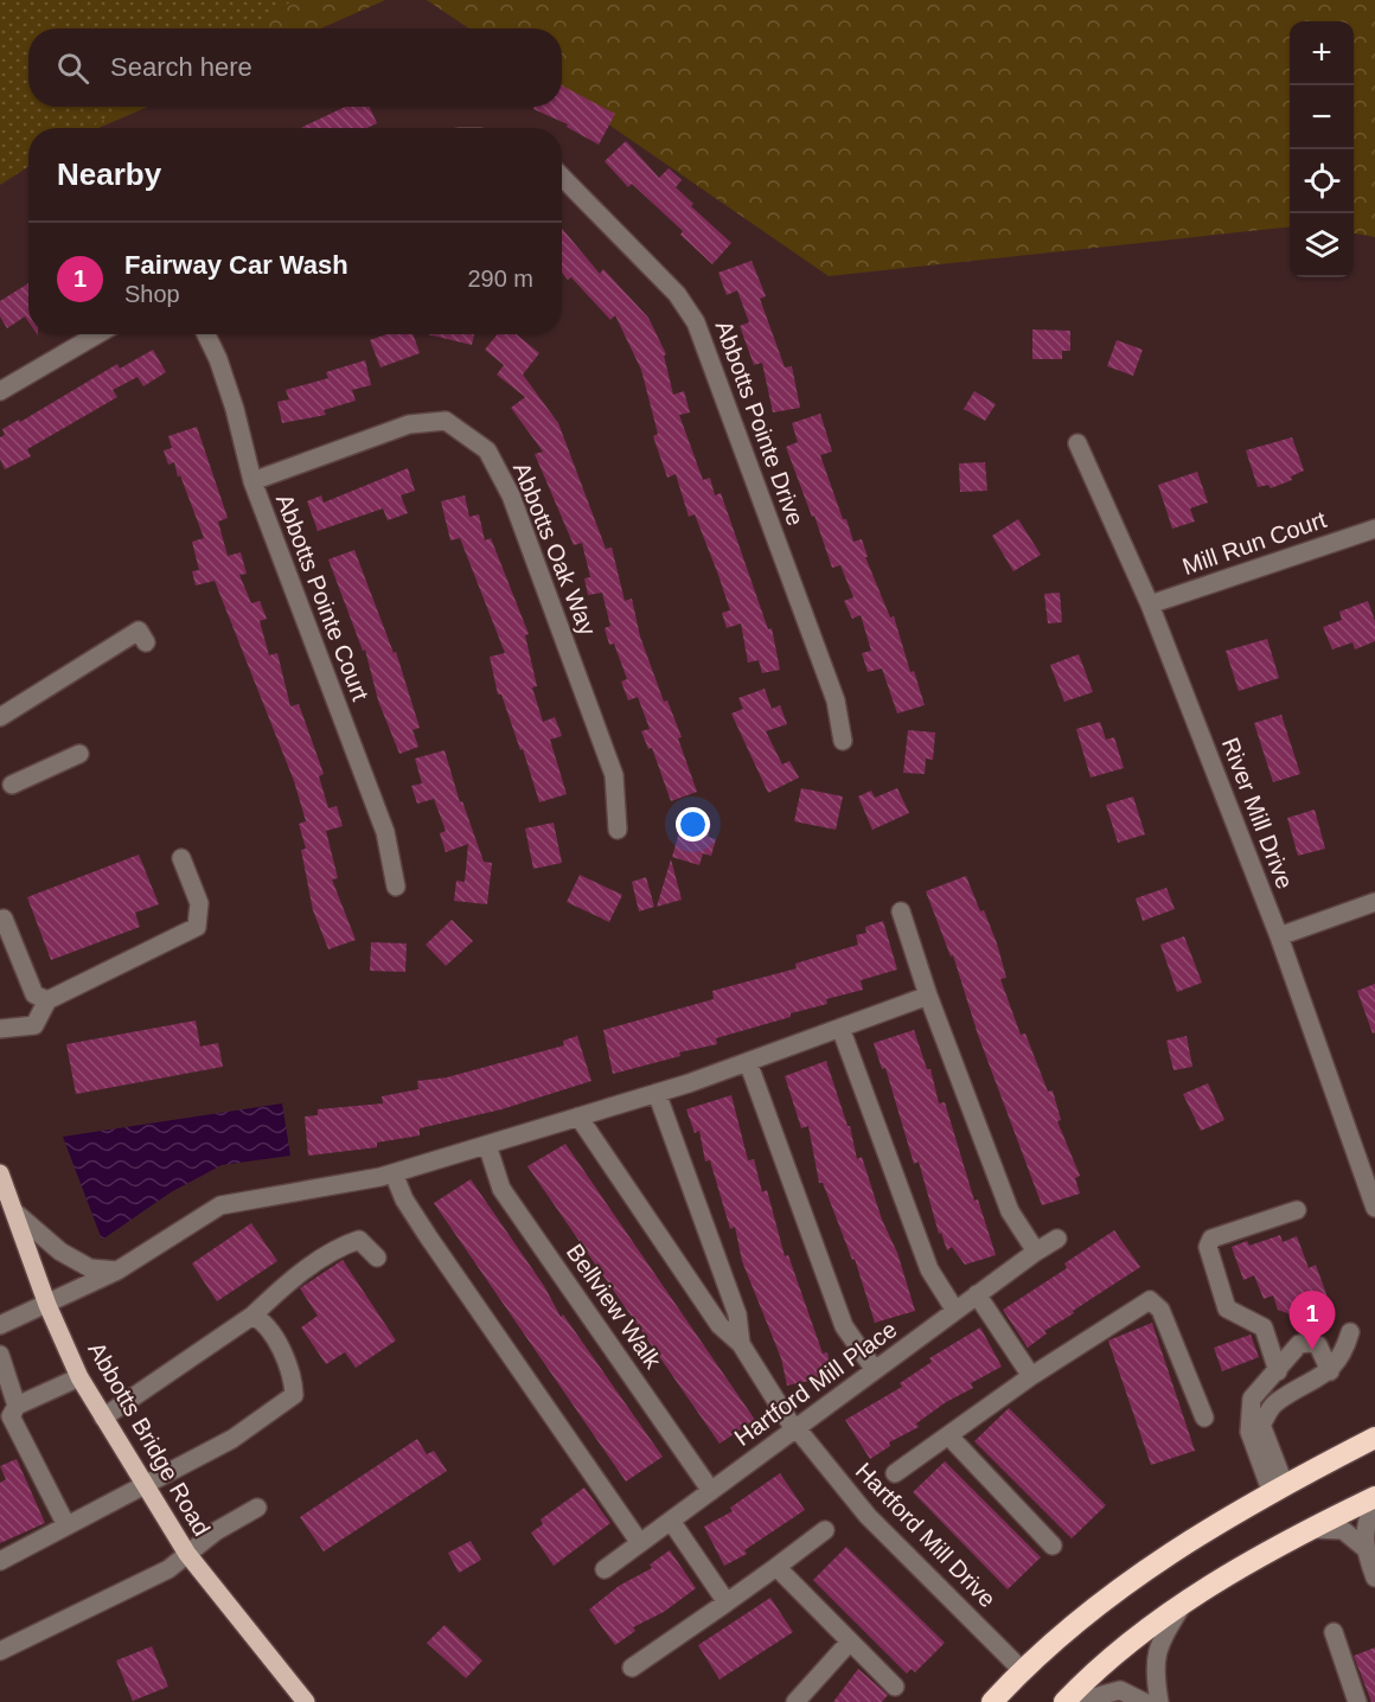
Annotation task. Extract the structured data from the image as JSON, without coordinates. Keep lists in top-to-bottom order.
{
  "streets": {
    "main road": ["Abbotts Bridge Road"],
    "street": [
      "Abbotts Pointe Drive",
      "Mill Run Court",
      "Abbotts Oak Way",
      "Abbotts Pointe Court",
      "River Mill Drive",
      "Bellview Walk",
      "Hartford Mill Place",
      "Hartford Mill Drive"
    ]
  },
  "crossings": [
    ["Mill Run Court", "River Mill Drive"],
    ["Abbotts Oak Way", "Abbotts Pointe Court"],
    ["Bellview Walk", "Hartford Mill Place"],
    ["Hartford Mill Place", "Hartford Mill Drive"]
  ],
  "page": {
    "map_buttons": ["+", "−"],
    "search": "Search here",
    "heading": "Nearby",
    "list": [
      {
        "mark": "1",
        "name": "Fairway Car Wash",
        "note": "Shop",
        "value": "290 m"
      }
    ],
    "pins": "1"
  }
}
